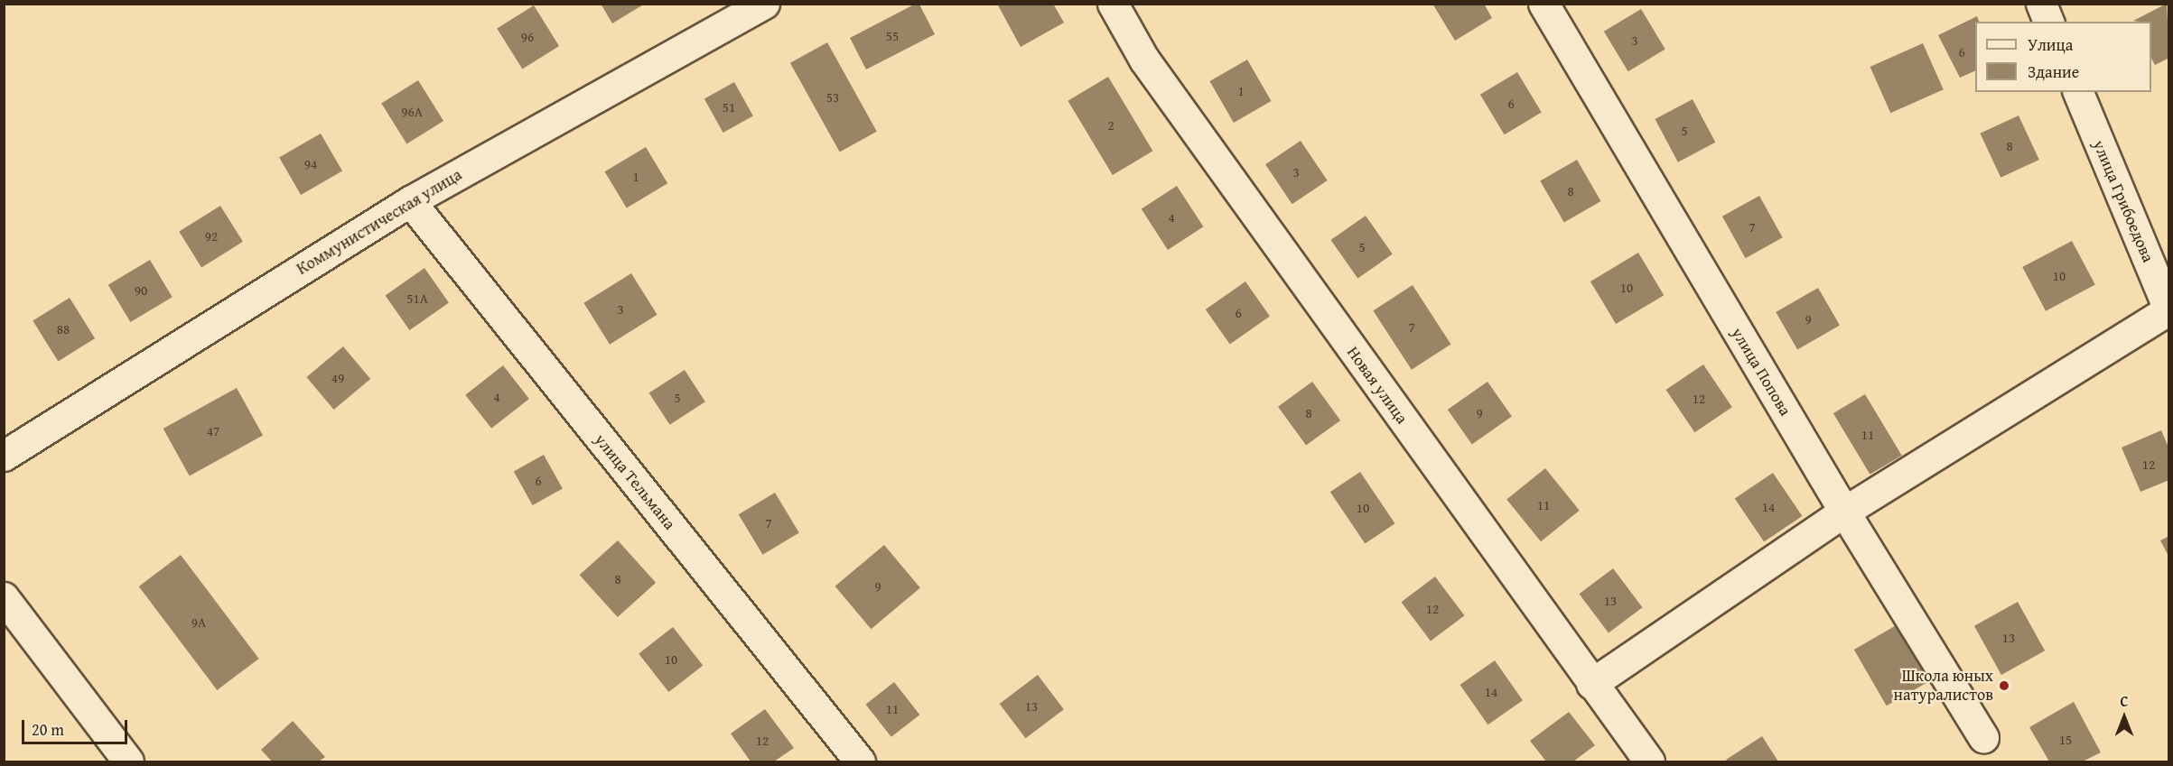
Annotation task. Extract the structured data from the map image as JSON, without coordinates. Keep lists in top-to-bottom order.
{
  "streets": {
    "street": [
      "улица Грибоедова",
      "Коммунистическая улица",
      "улица Попова",
      "Новая улица",
      "улица Тельмана"
    ]
  },
  "crossings": [
    ["Коммунистическая улица", "улица Тельмана"]
  ],
  "places": ["Школа юных натуралистов"],
  "house_numbers": [
    "55",
    "96",
    "3",
    "6",
    "1",
    "53",
    "6",
    "51",
    "96А",
    "2",
    "5",
    "8",
    "94",
    "3",
    "1",
    "8",
    "4",
    "7",
    "92",
    "5",
    "10",
    "10",
    "90",
    "51А",
    "3",
    "6",
    "9",
    "7",
    "88",
    "49",
    "4",
    "5",
    "12",
    "8",
    "9",
    "47",
    "11",
    "12",
    "6",
    "11",
    "14",
    "10",
    "7",
    "8",
    "9",
    "13",
    "12",
    "9А",
    "13",
    "10",
    "14",
    "13",
    "11",
    "15",
    "12"
  ],
  "legend": ["Улица", "Здание"],
  "scale_bar": "20 m",
  "north": "top"
}
